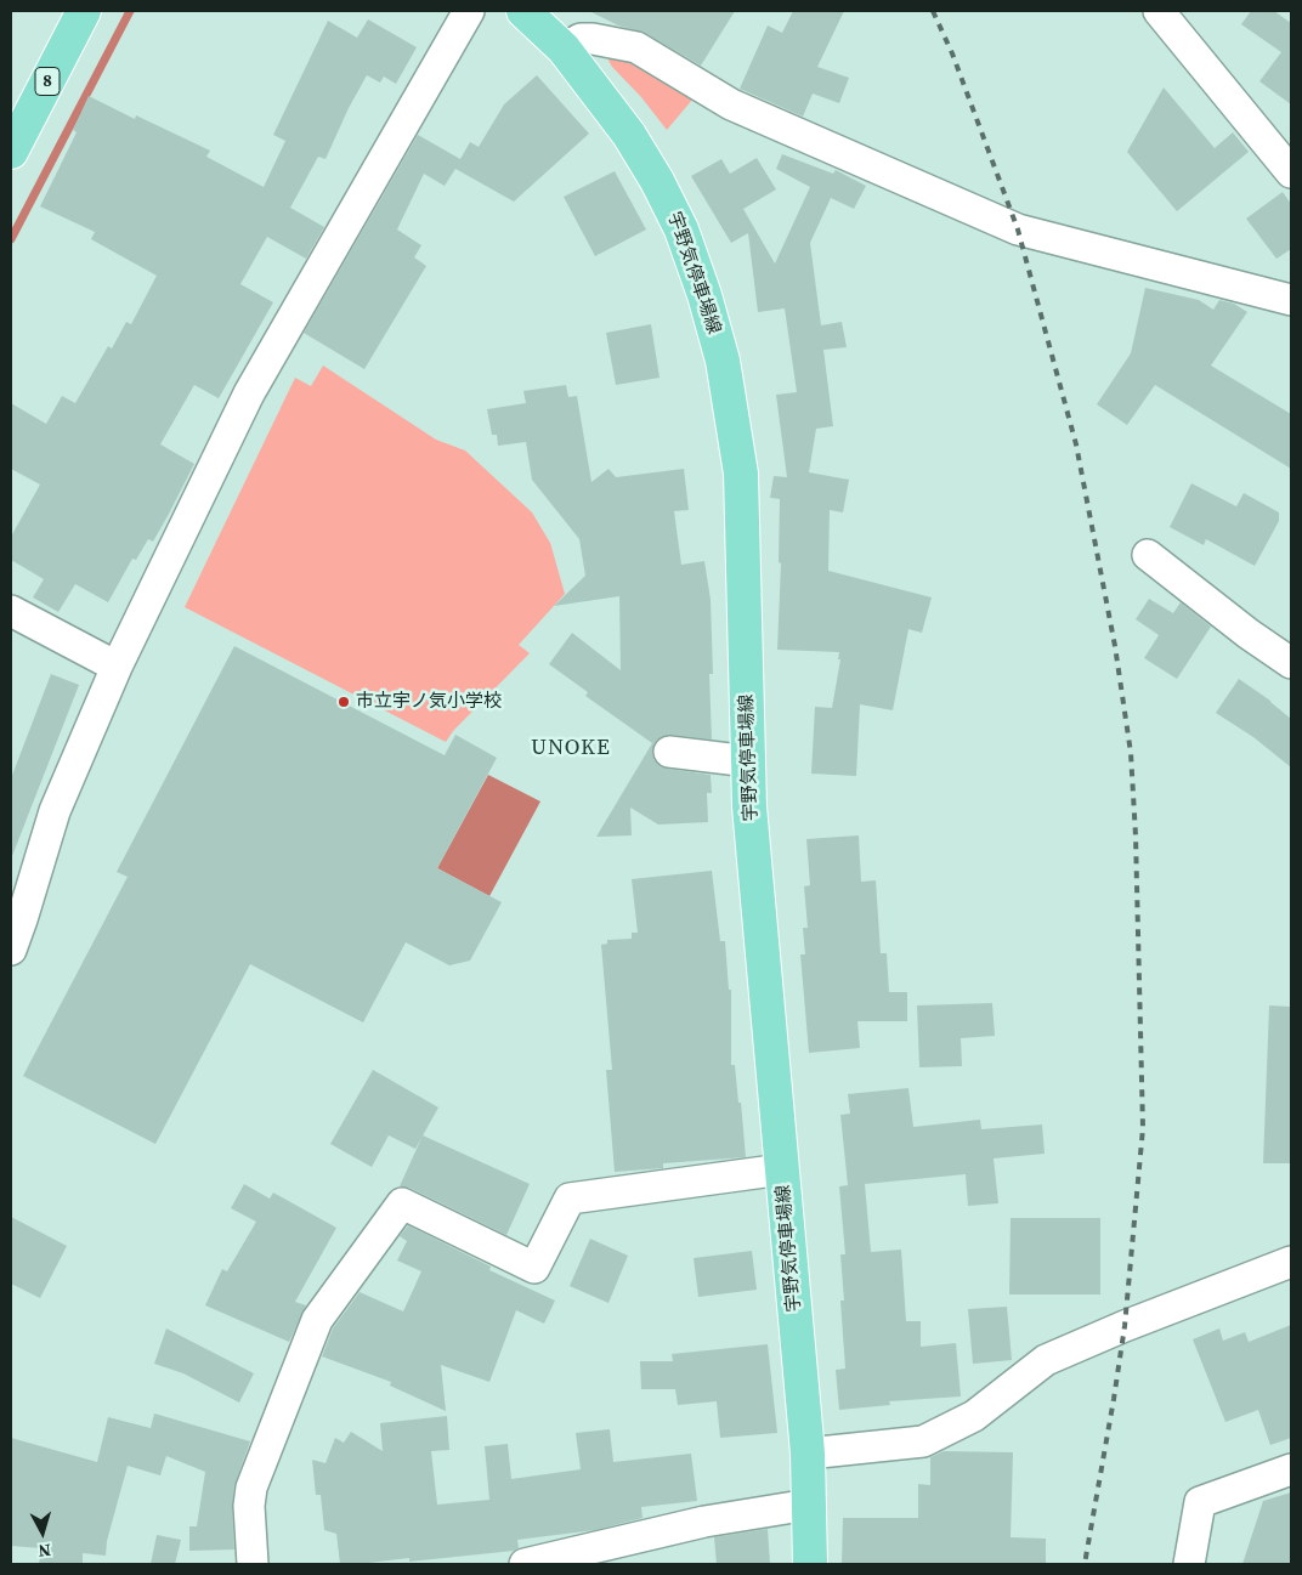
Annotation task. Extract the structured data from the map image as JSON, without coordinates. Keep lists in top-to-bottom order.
{
  "streets": {
    "main road": ["8", "宇野気停車場線"]
  },
  "districts": ["UNOKE"],
  "places": ["市立宇ノ気小学校"],
  "north": "bottom"
}
